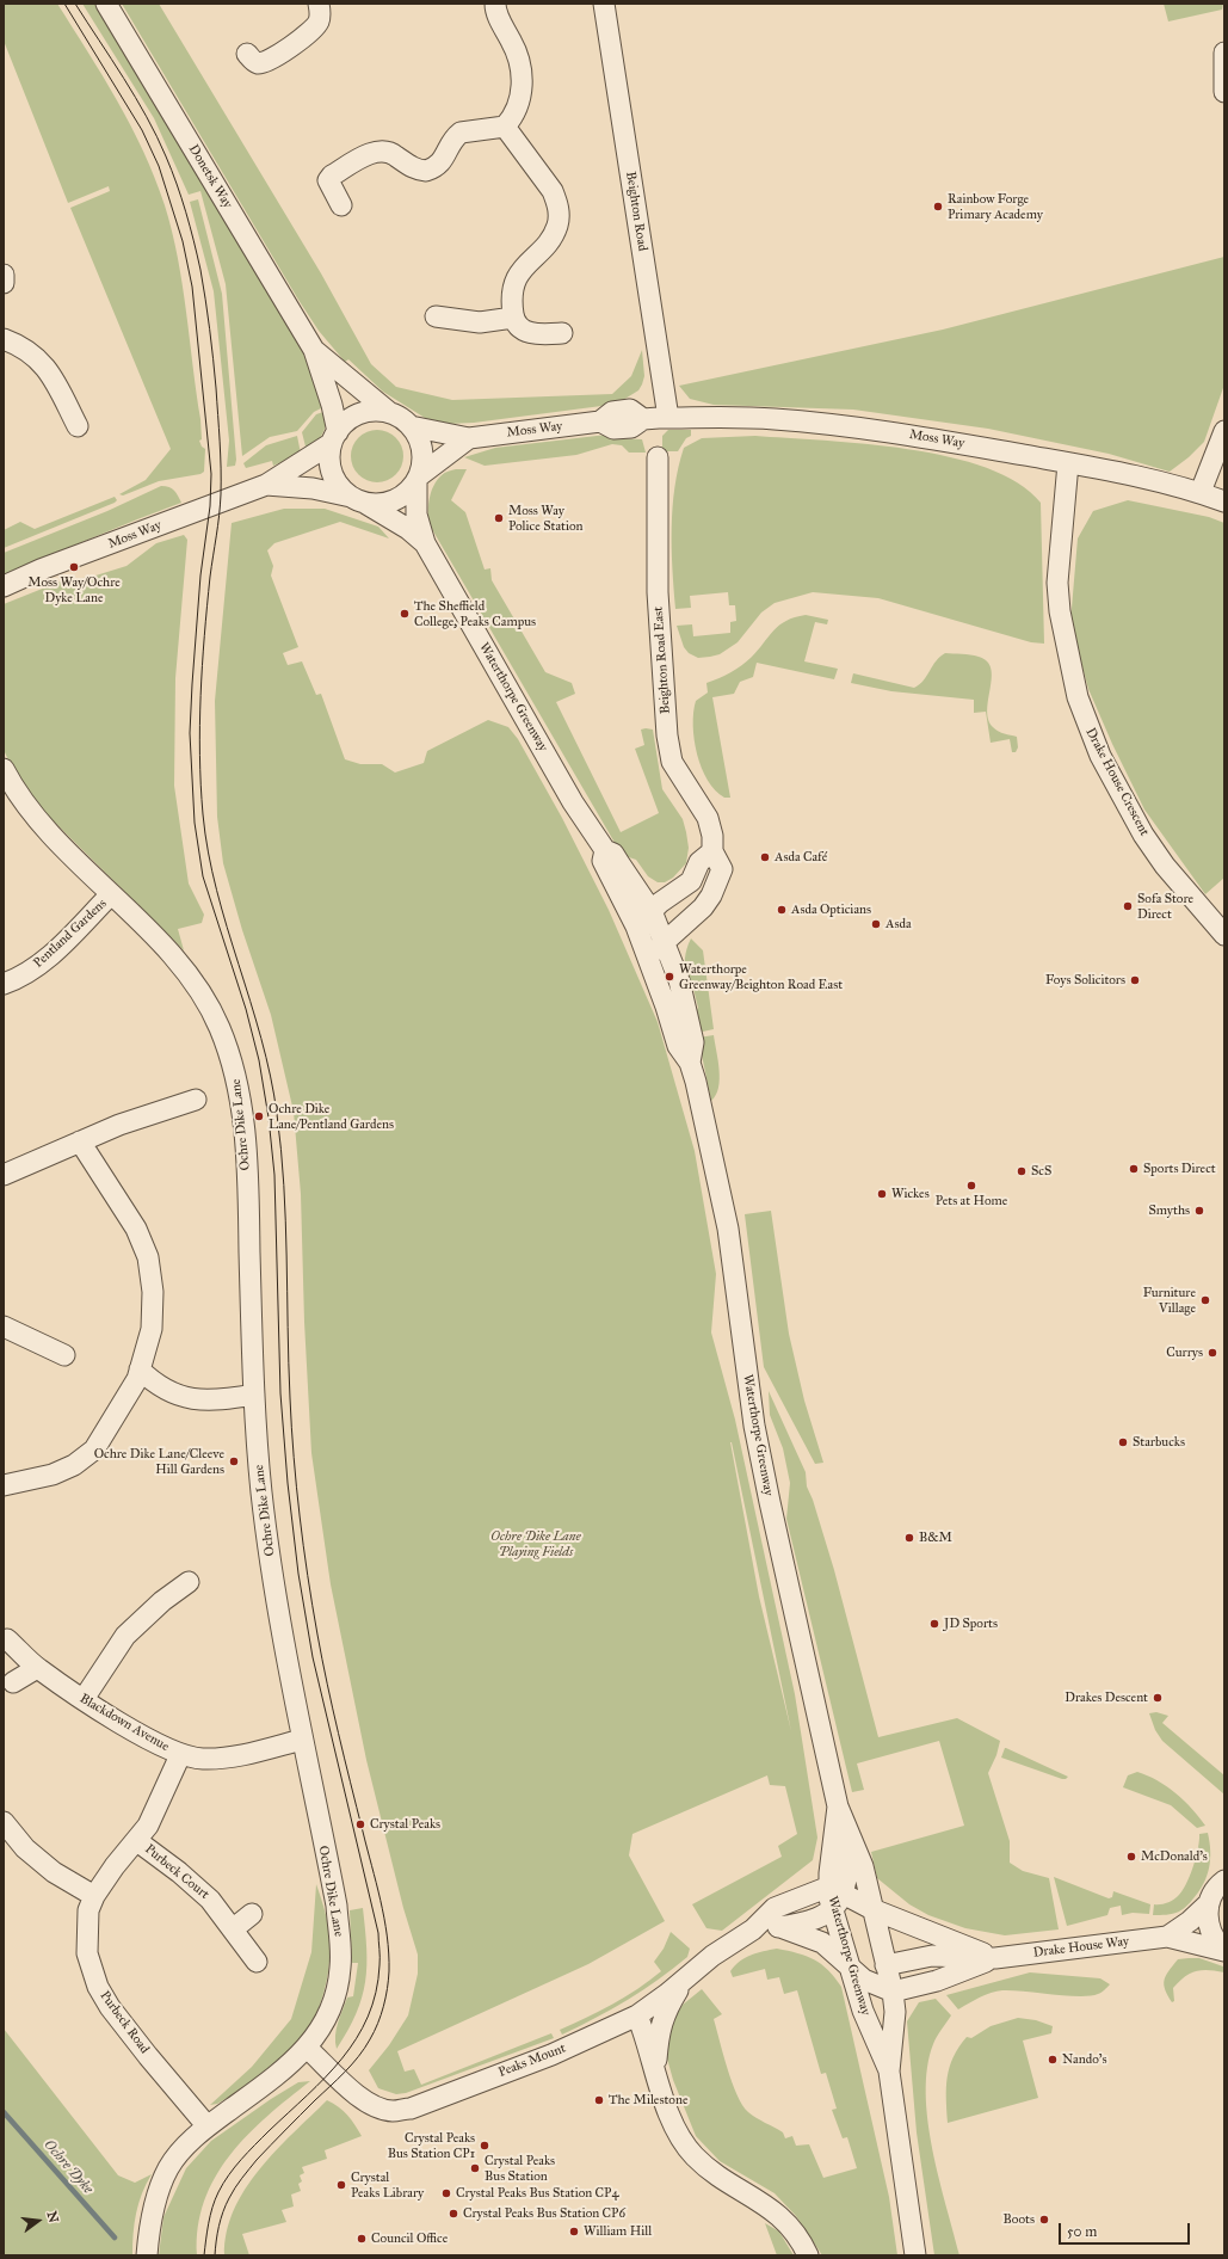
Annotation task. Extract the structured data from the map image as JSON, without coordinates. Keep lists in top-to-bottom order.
{
  "streets": {
    "street": [
      "Donetsk Way",
      "Beighton Road",
      "Moss Way",
      "Beighton Road East",
      "Waterthorpe Greenway",
      "Drake House Crescent",
      "Pentland Gardens",
      "Ochre Dike Lane",
      "Blackdown Avenue",
      "Purbeck Court",
      "Drake House Way",
      "Purbeck Road",
      "Peaks Mount"
    ]
  },
  "crossings": [
    ["Donetsk Way", "Moss Way"],
    ["Donetsk Way", "Waterthorpe Greenway"],
    ["Beighton Road", "Moss Way"],
    ["Moss Way", "Waterthorpe Greenway"],
    ["Moss Way", "Drake House Crescent"],
    ["Beighton Road East", "Waterthorpe Greenway"],
    ["Waterthorpe Greenway", "Drake House Way"],
    ["Waterthorpe Greenway", "Peaks Mount"],
    ["Pentland Gardens", "Ochre Dike Lane"],
    ["Ochre Dike Lane", "Blackdown Avenue"],
    ["Ochre Dike Lane", "Purbeck Road"],
    ["Ochre Dike Lane", "Peaks Mount"],
    ["Blackdown Avenue", "Purbeck Road"],
    ["Purbeck Court", "Purbeck Road"]
  ],
  "water": ["Ochre Dyke"],
  "parks": ["Ochre Dike Lane Playing Fields"],
  "places": [
    "Rainbow Forge Primary Academy",
    "Moss Way Police Station",
    "Moss Way/Ochre Dyke Lane",
    "The Sheffield College, Peaks Campus",
    "Asda Café",
    "Sofa Store Direct",
    "Asda Opticians",
    "Asda",
    "Waterthorpe Greenway/Beighton Road East",
    "Foys Solicitors",
    "Ochre Dike Lane/Pentland Gardens",
    "Sports Direct",
    "ScS",
    "Pets at Home",
    "Wickes",
    "Smyths",
    "Furniture Village",
    "Currys",
    "Starbucks",
    "Ochre Dike Lane/Cleeve Hill Gardens",
    "B&M",
    "JD Sports",
    "Drakes Descent",
    "Crystal Peaks",
    "McDonald's",
    "Nando's",
    "The Milestone",
    "Crystal Peaks Bus Station CP1",
    "Crystal Peaks Bus Station",
    "Crystal Peaks Library",
    "Crystal Peaks Bus Station CP4",
    "Crystal Peaks Bus Station CP6",
    "Boots",
    "William Hill",
    "Council Office"
  ],
  "scale_bar": "50 m",
  "north": "right"
}
